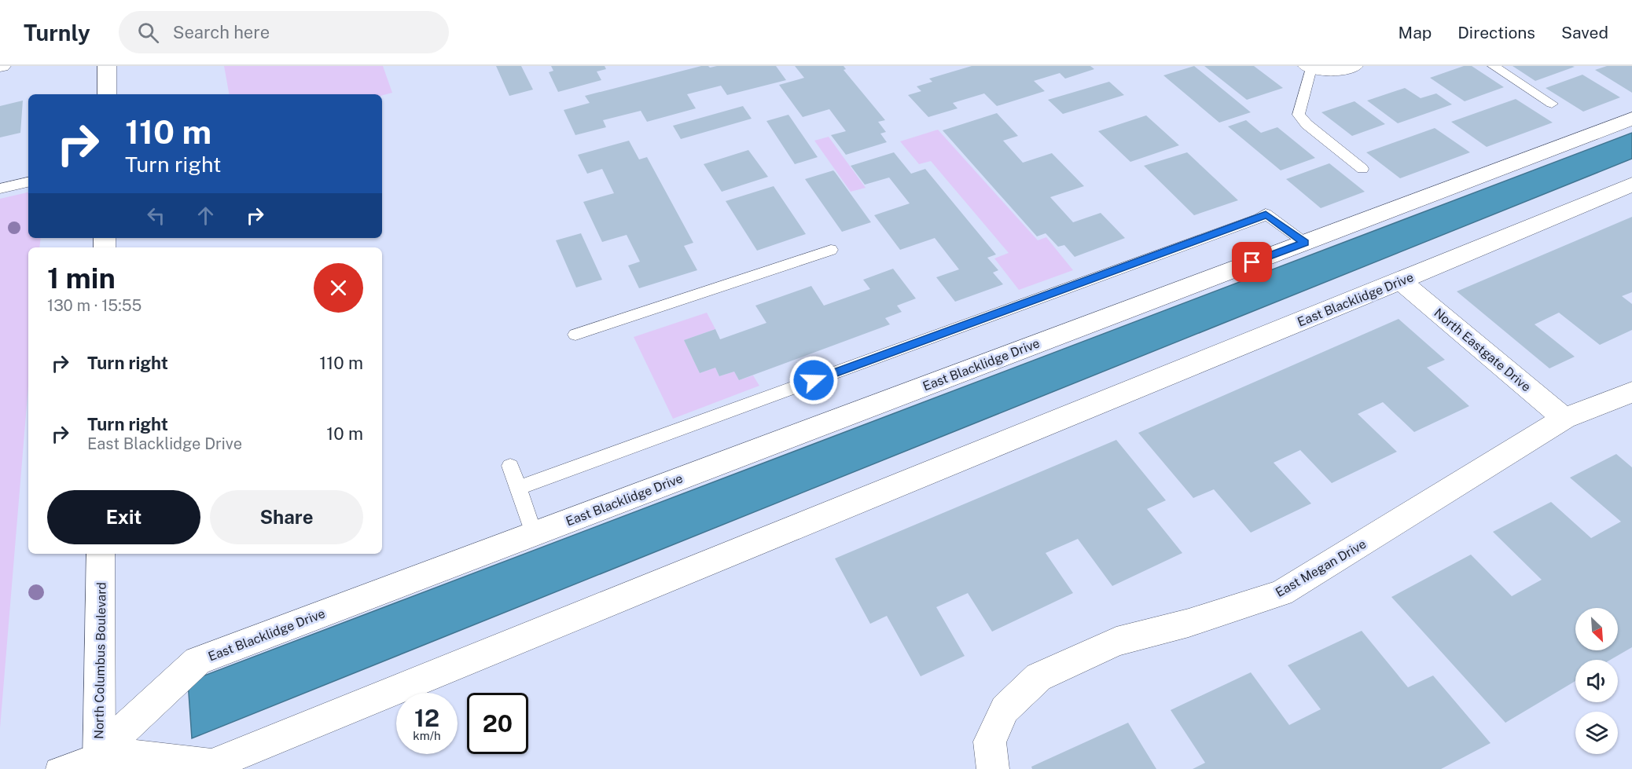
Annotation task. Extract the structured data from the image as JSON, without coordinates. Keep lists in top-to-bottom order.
{
  "streets": {
    "street": [
      "East Blacklidge Drive",
      "North Eastgate Drive",
      "East Megan Drive",
      "North Columbus Boulevard"
    ]
  },
  "crossings": [
    ["East Blacklidge Drive", "North Eastgate Drive"],
    ["East Blacklidge Drive", "North Columbus Boulevard"],
    ["North Eastgate Drive", "East Megan Drive"]
  ],
  "north": "bottom right",
  "page": {
    "header": "Turnly",
    "search": "Search here",
    "nav": ["Map", "Directions", "Saved"],
    "turn": ["110 m", "Turn right"],
    "heading": ["1 min", "130 m · 15:55"],
    "list": [
      {
        "name": "Turn right",
        "value": "110 m"
      },
      {
        "name": "Turn right",
        "note": "East Blacklidge Drive",
        "value": "10 m"
      }
    ],
    "buttons": ["Exit", "Share"],
    "speed": "12 km/h",
    "limit": "20"
  }
}
